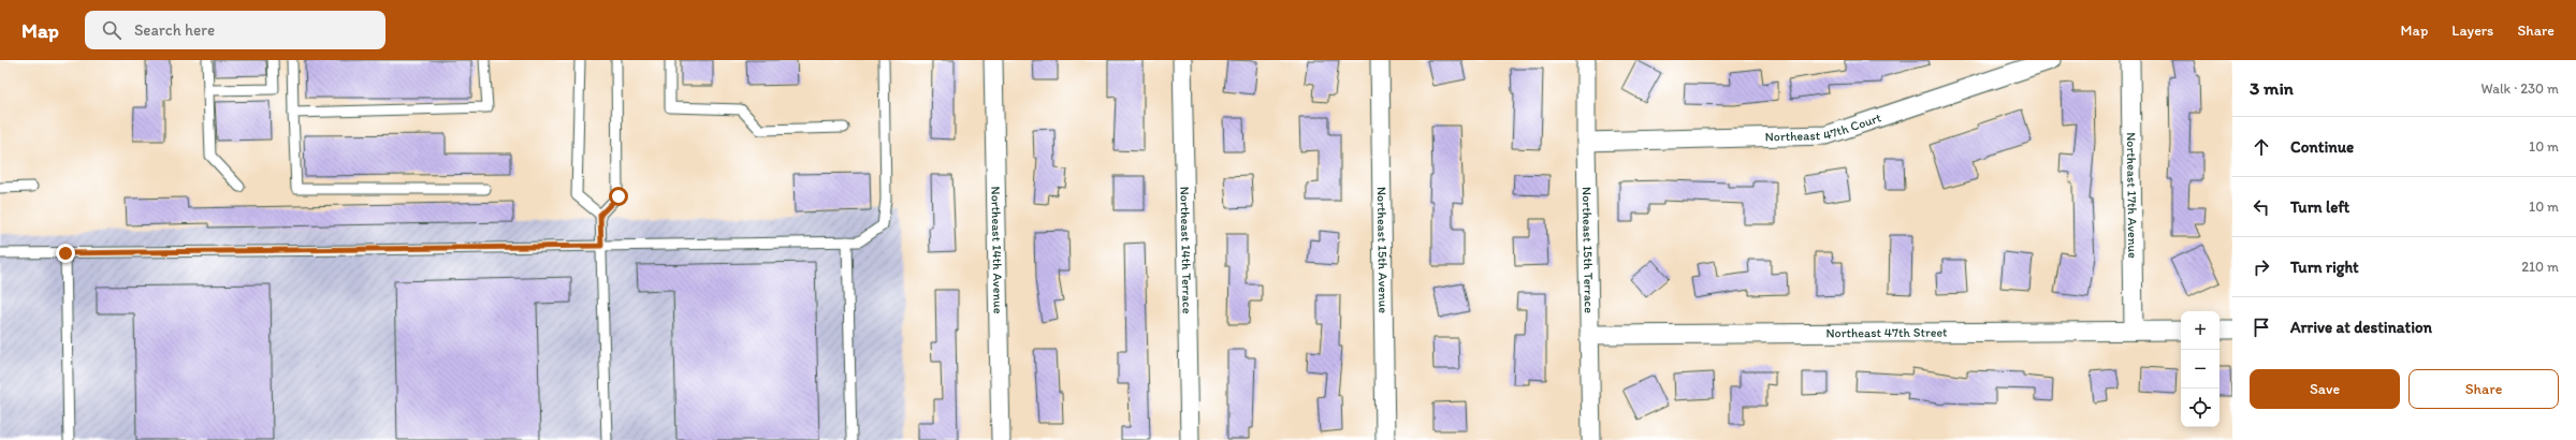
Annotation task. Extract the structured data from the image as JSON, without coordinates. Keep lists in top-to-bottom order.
{
  "streets": {
    "street": [
      "Northeast 47th Court",
      "Northeast 17th Avenue",
      "Northeast 14th Avenue",
      "Northeast 14th Terrace",
      "Northeast 15th Avenue",
      "Northeast 15th Terrace",
      "Northeast 47th Street"
    ]
  },
  "crossings": [
    ["Northeast 47th Court", "Northeast 15th Terrace"],
    ["Northeast 17th Avenue", "Northeast 47th Street"],
    ["Northeast 15th Terrace", "Northeast 47th Street"]
  ],
  "page": {
    "header": "Map",
    "search": "Search here",
    "nav": ["Map", "Layers", "Share"],
    "heading": ["3 min", "Walk · 230 m"],
    "list": [
      ["Continue", "10 m"],
      ["Turn left", "10 m"],
      ["Turn right", "210 m"],
      "Arrive at destination"
    ],
    "map_buttons": ["+", "−"],
    "buttons": ["Save", "Share"]
  }
}
